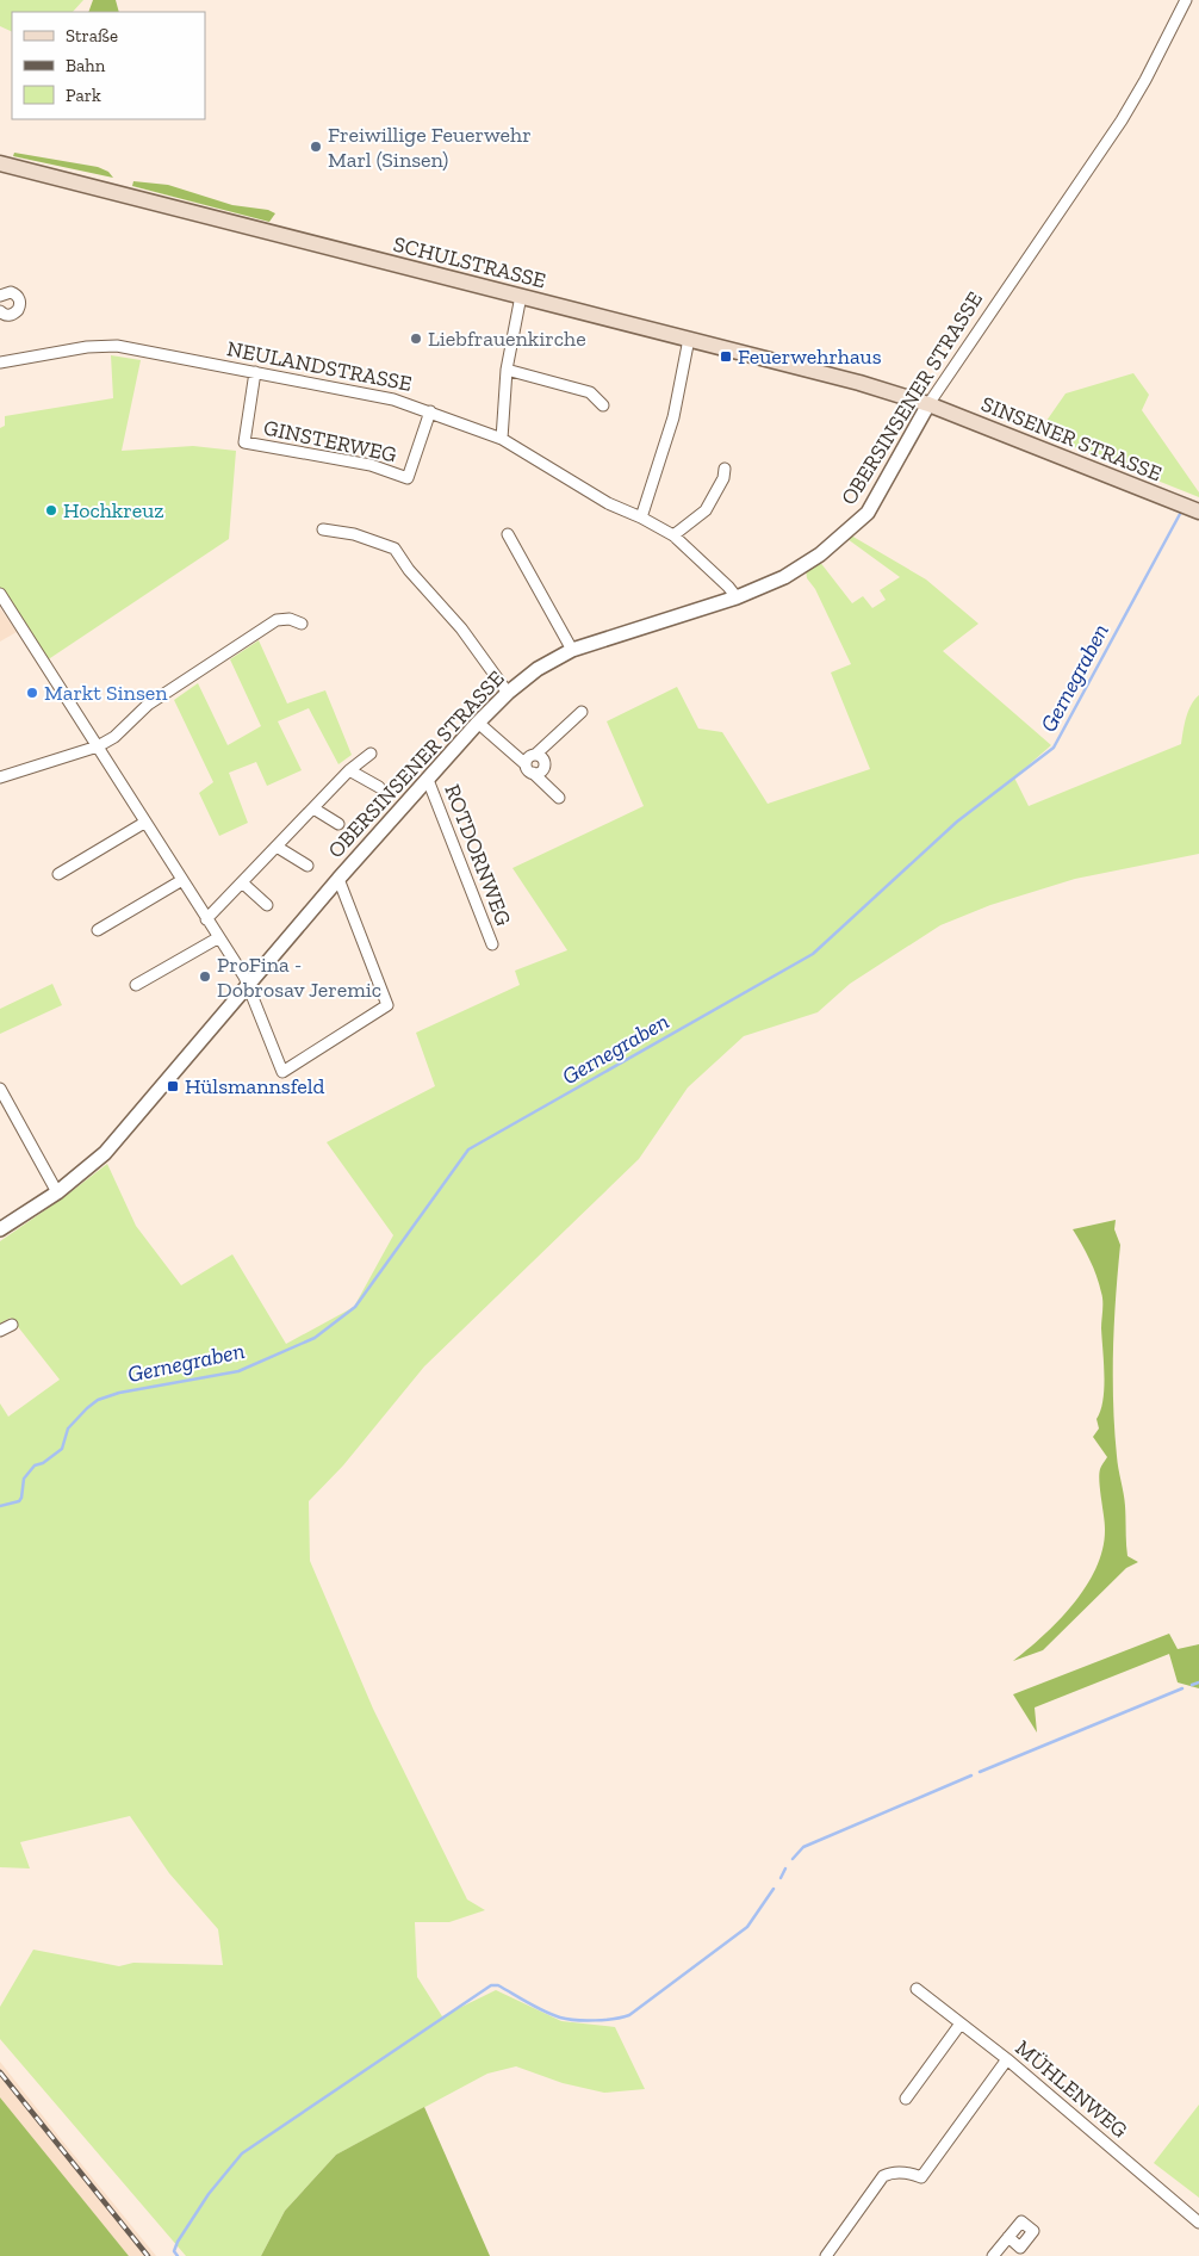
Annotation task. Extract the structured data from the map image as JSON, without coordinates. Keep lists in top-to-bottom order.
{
  "streets": {
    "main road": ["SCHULSTRASSE", "SINSENER STRASSE"],
    "street": [
      "NEULANDSTRASSE",
      "OBERSINSENER STRASSE",
      "GINSTERWEG",
      "ROTDORNWEG",
      "MÜHLENWEG"
    ]
  },
  "crossings": [
    ["SCHULSTRASSE", "OBERSINSENER STRASSE"],
    ["SCHULSTRASSE", "SINSENER STRASSE"],
    ["NEULANDSTRASSE", "OBERSINSENER STRASSE"],
    ["NEULANDSTRASSE", "GINSTERWEG"],
    ["OBERSINSENER STRASSE", "SINSENER STRASSE"],
    ["OBERSINSENER STRASSE", "ROTDORNWEG"]
  ],
  "water": ["Gernegraben"],
  "places": {
    "other": [
      "Freiwillige Feuerwehr Marl (Sinsen)",
      "Liebfrauenkirche",
      "Hochkreuz",
      "Markt Sinsen",
      "ProFina - Dobrosav Jeremic"
    ],
    "transit": ["Feuerwehrhaus", "Hülsmannsfeld"]
  },
  "legend": ["Straße", "Bahn", "Park"]
}
